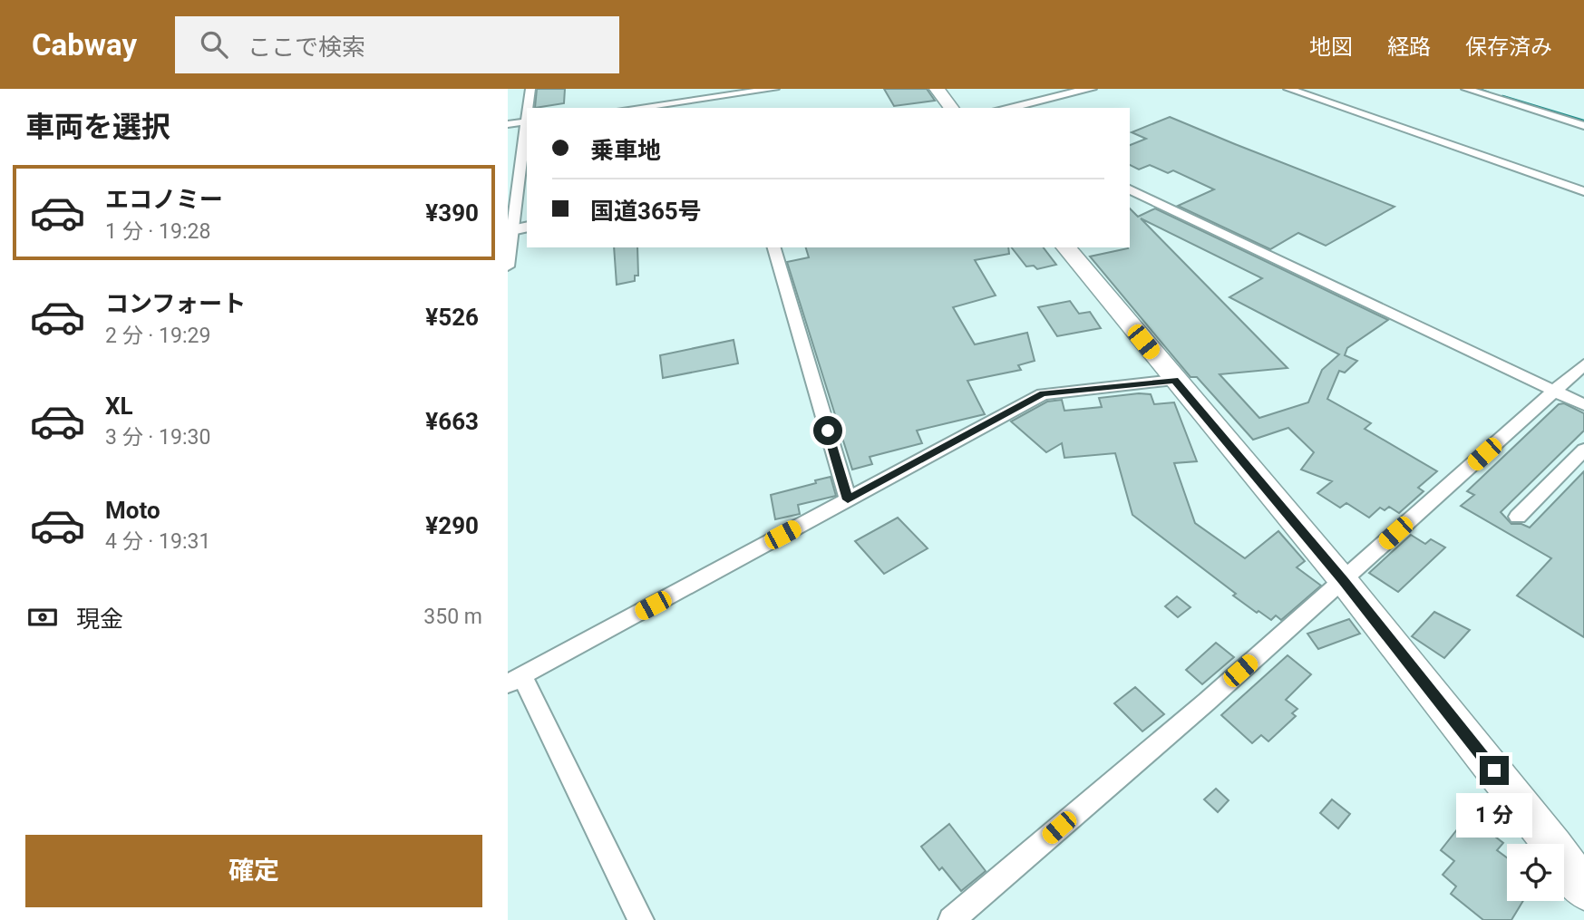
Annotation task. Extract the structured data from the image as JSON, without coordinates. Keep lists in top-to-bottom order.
{
  "page": {
    "header": "Cabway",
    "search": "ここで検索",
    "nav": ["地図", "経路", "保存済み"],
    "heading": "車両を選択",
    "banner": ["乗車地", "国道365号"],
    "list": [
      {
        "name": "エコノミー",
        "note": "1 分 · 19:28",
        "value": "¥390"
      },
      {
        "name": "コンフォート",
        "note": "2 分 · 19:29",
        "value": "¥526"
      },
      {
        "name": "XL",
        "note": "3 分 · 19:30",
        "value": "¥663"
      },
      {
        "name": "Moto",
        "note": "4 分 · 19:31",
        "value": "¥290"
      }
    ],
    "pay": ["現金", "350 m"],
    "bubble": "1 分",
    "buttons": "確定"
  }
}
